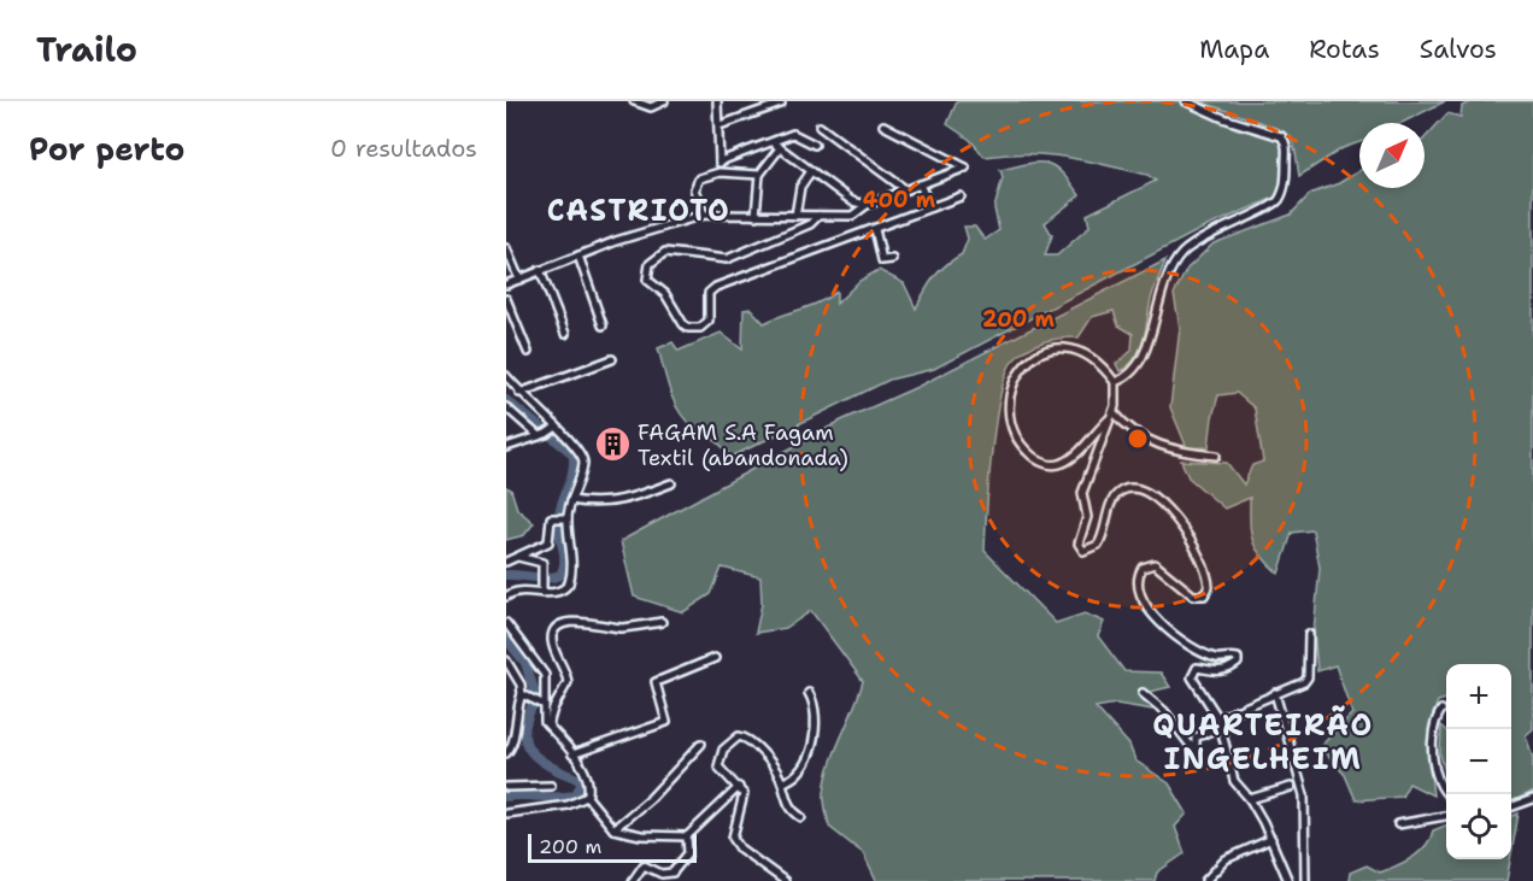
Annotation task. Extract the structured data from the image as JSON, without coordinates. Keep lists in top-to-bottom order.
{
  "districts": ["CASTRIOTO", "QUARTEIRÃO INGELHEIM"],
  "places": {
    "building": ["FAGAM S.A Fagam Textil (abandonada)"]
  },
  "scale_bar": "200 m",
  "north": "top right",
  "page": {
    "header": "Trailo",
    "nav": ["Mapa", "Rotas", "Salvos"],
    "heading": ["Por perto", "0 resultados"],
    "map_buttons": ["+", "−"],
    "scale": "200 m"
  },
  "rings": ["400 m", "200 m"]
}
